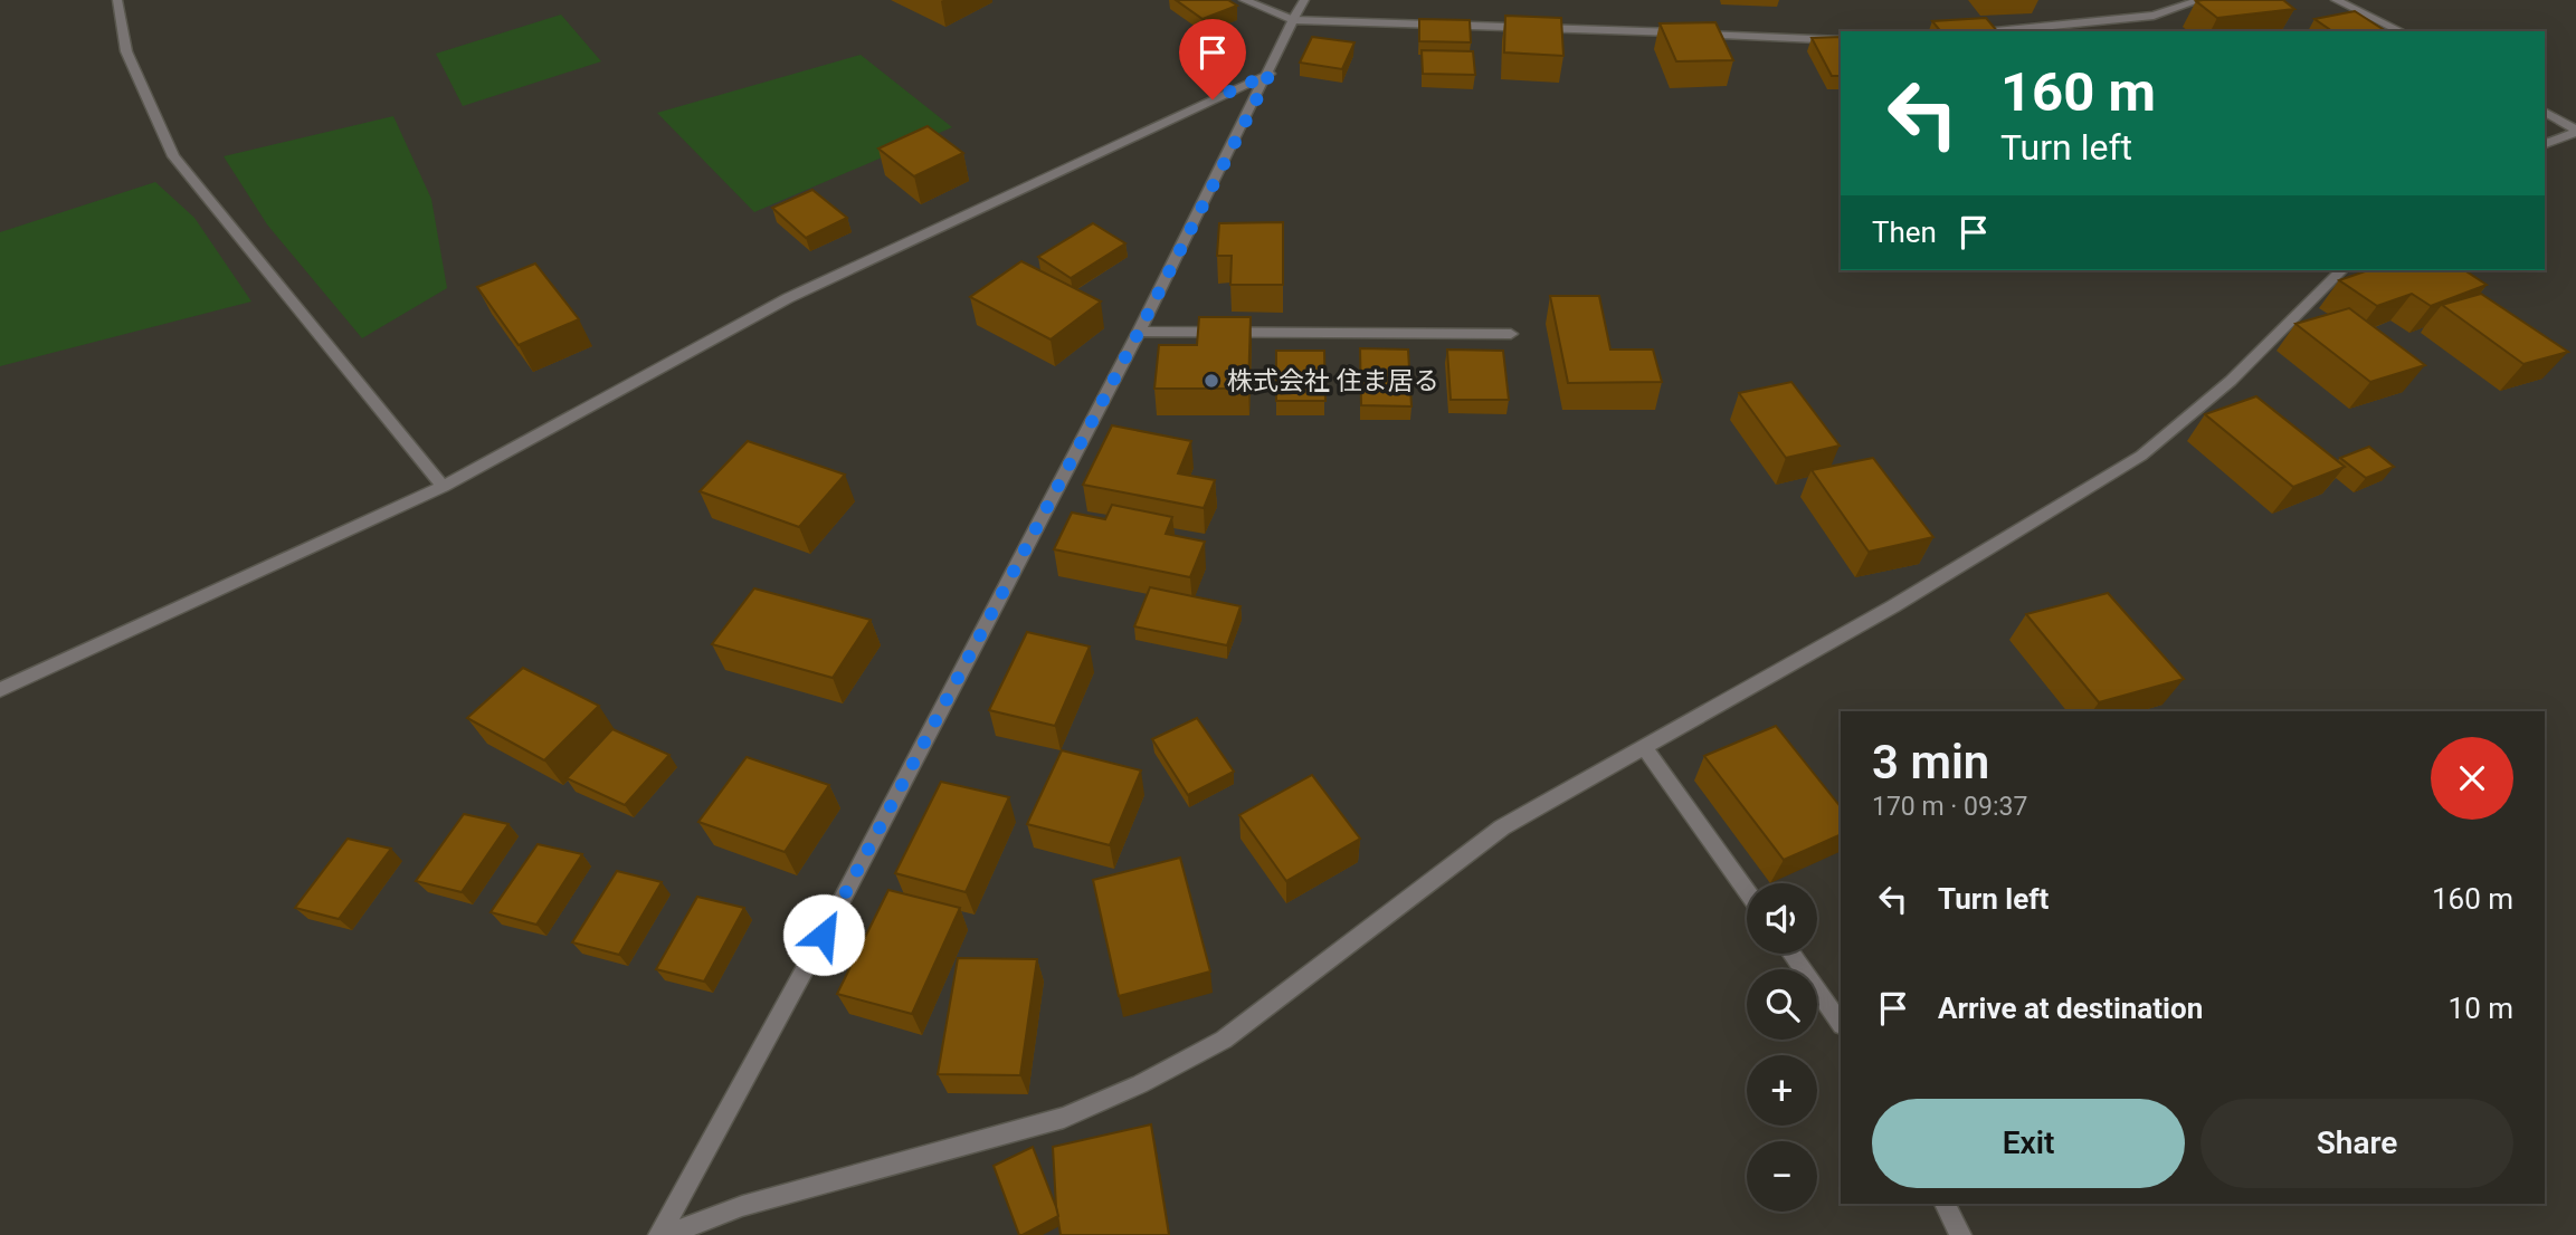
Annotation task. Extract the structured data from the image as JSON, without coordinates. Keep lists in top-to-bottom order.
{
  "places": ["株式会社 住ま居る"],
  "page": {
    "turn": ["160 m", "Turn left"],
    "then": "Then",
    "heading": ["3 min", "170 m · 09:37"],
    "list": [
      {
        "name": "Turn left",
        "value": "160 m"
      },
      {
        "name": "Arrive at destination",
        "value": "10 m"
      }
    ],
    "map_buttons": ["+", "−"],
    "buttons": ["Exit", "Share"]
  }
}
